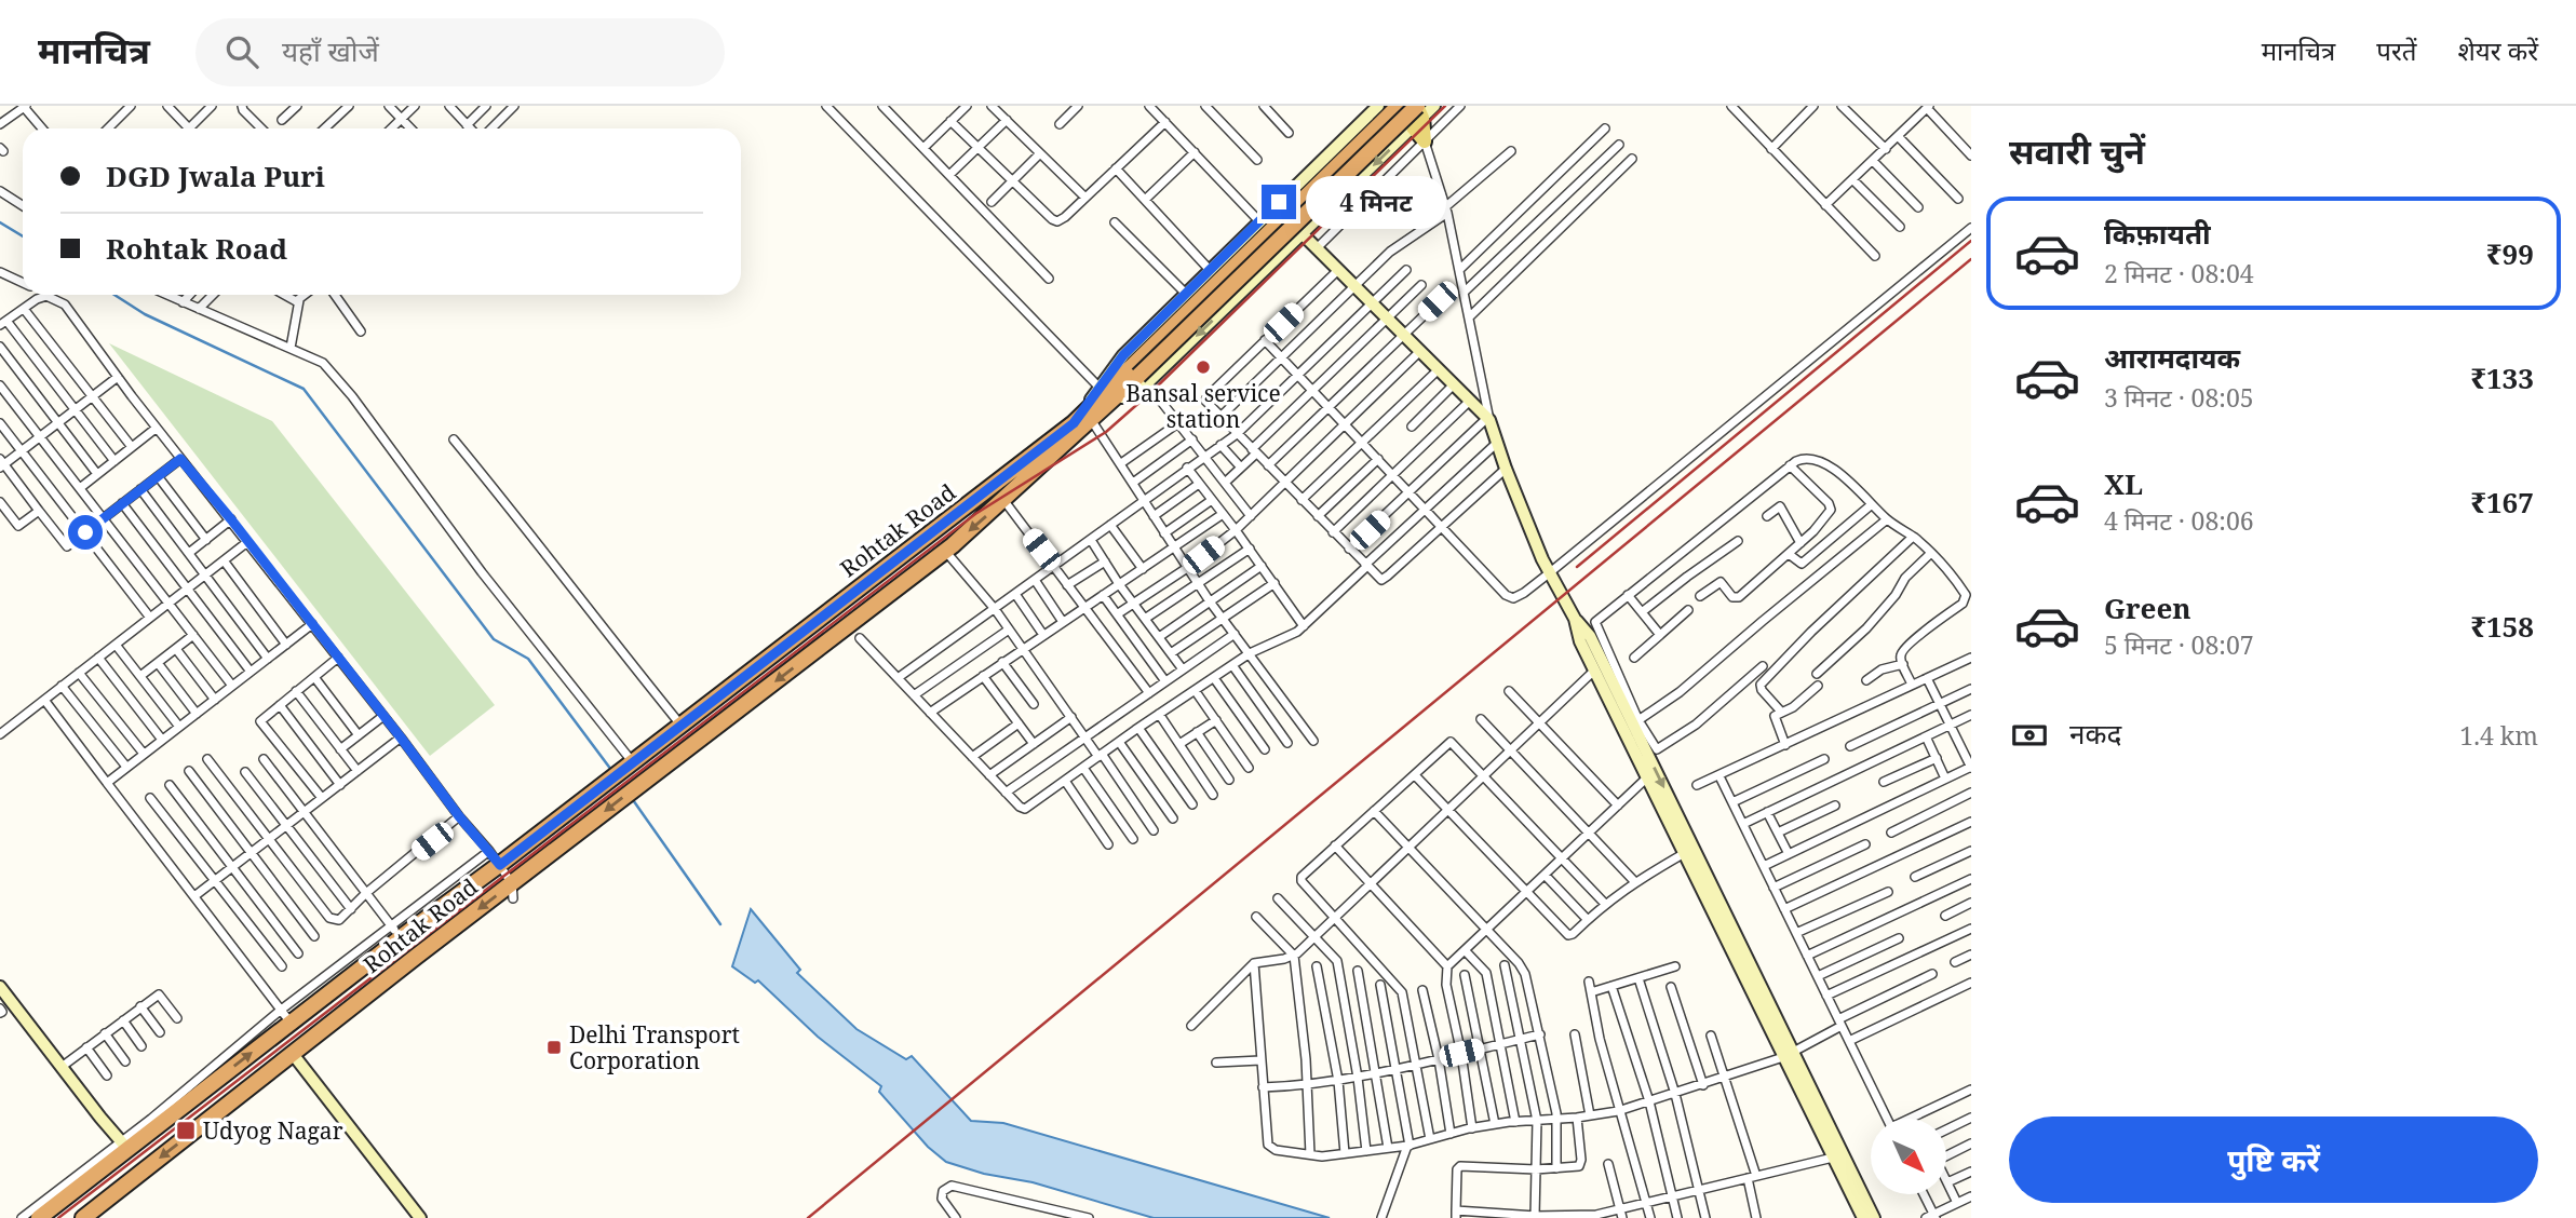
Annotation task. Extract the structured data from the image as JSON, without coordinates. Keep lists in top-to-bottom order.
{
  "streets": {
    "highway": ["Rohtak Road"]
  },
  "places": {
    "other": ["Bansal service station"],
    "transit": ["Delhi Transport Corporation", "Udyog Nagar"]
  },
  "north": "bottom right",
  "page": {
    "header": "मानचित्र",
    "search": "यहाँ खोजें",
    "nav": ["मानचित्र", "परतें", "शेयर करें"],
    "heading": "सवारी चुनें",
    "banner": ["DGD Jwala Puri", "Rohtak Road"],
    "bubble": "4 मिनट",
    "list": [
      {
        "name": "किफ़ायती",
        "note": "2 मिनट · 08:04",
        "value": "₹99"
      },
      {
        "name": "आरामदायक",
        "note": "3 मिनट · 08:05",
        "value": "₹133"
      },
      {
        "name": "XL",
        "note": "4 मिनट · 08:06",
        "value": "₹167"
      },
      {
        "name": "Green",
        "note": "5 मिनट · 08:07",
        "value": "₹158"
      }
    ],
    "pay": ["नकद", "1.4 km"],
    "buttons": "पुष्टि करें"
  }
}
